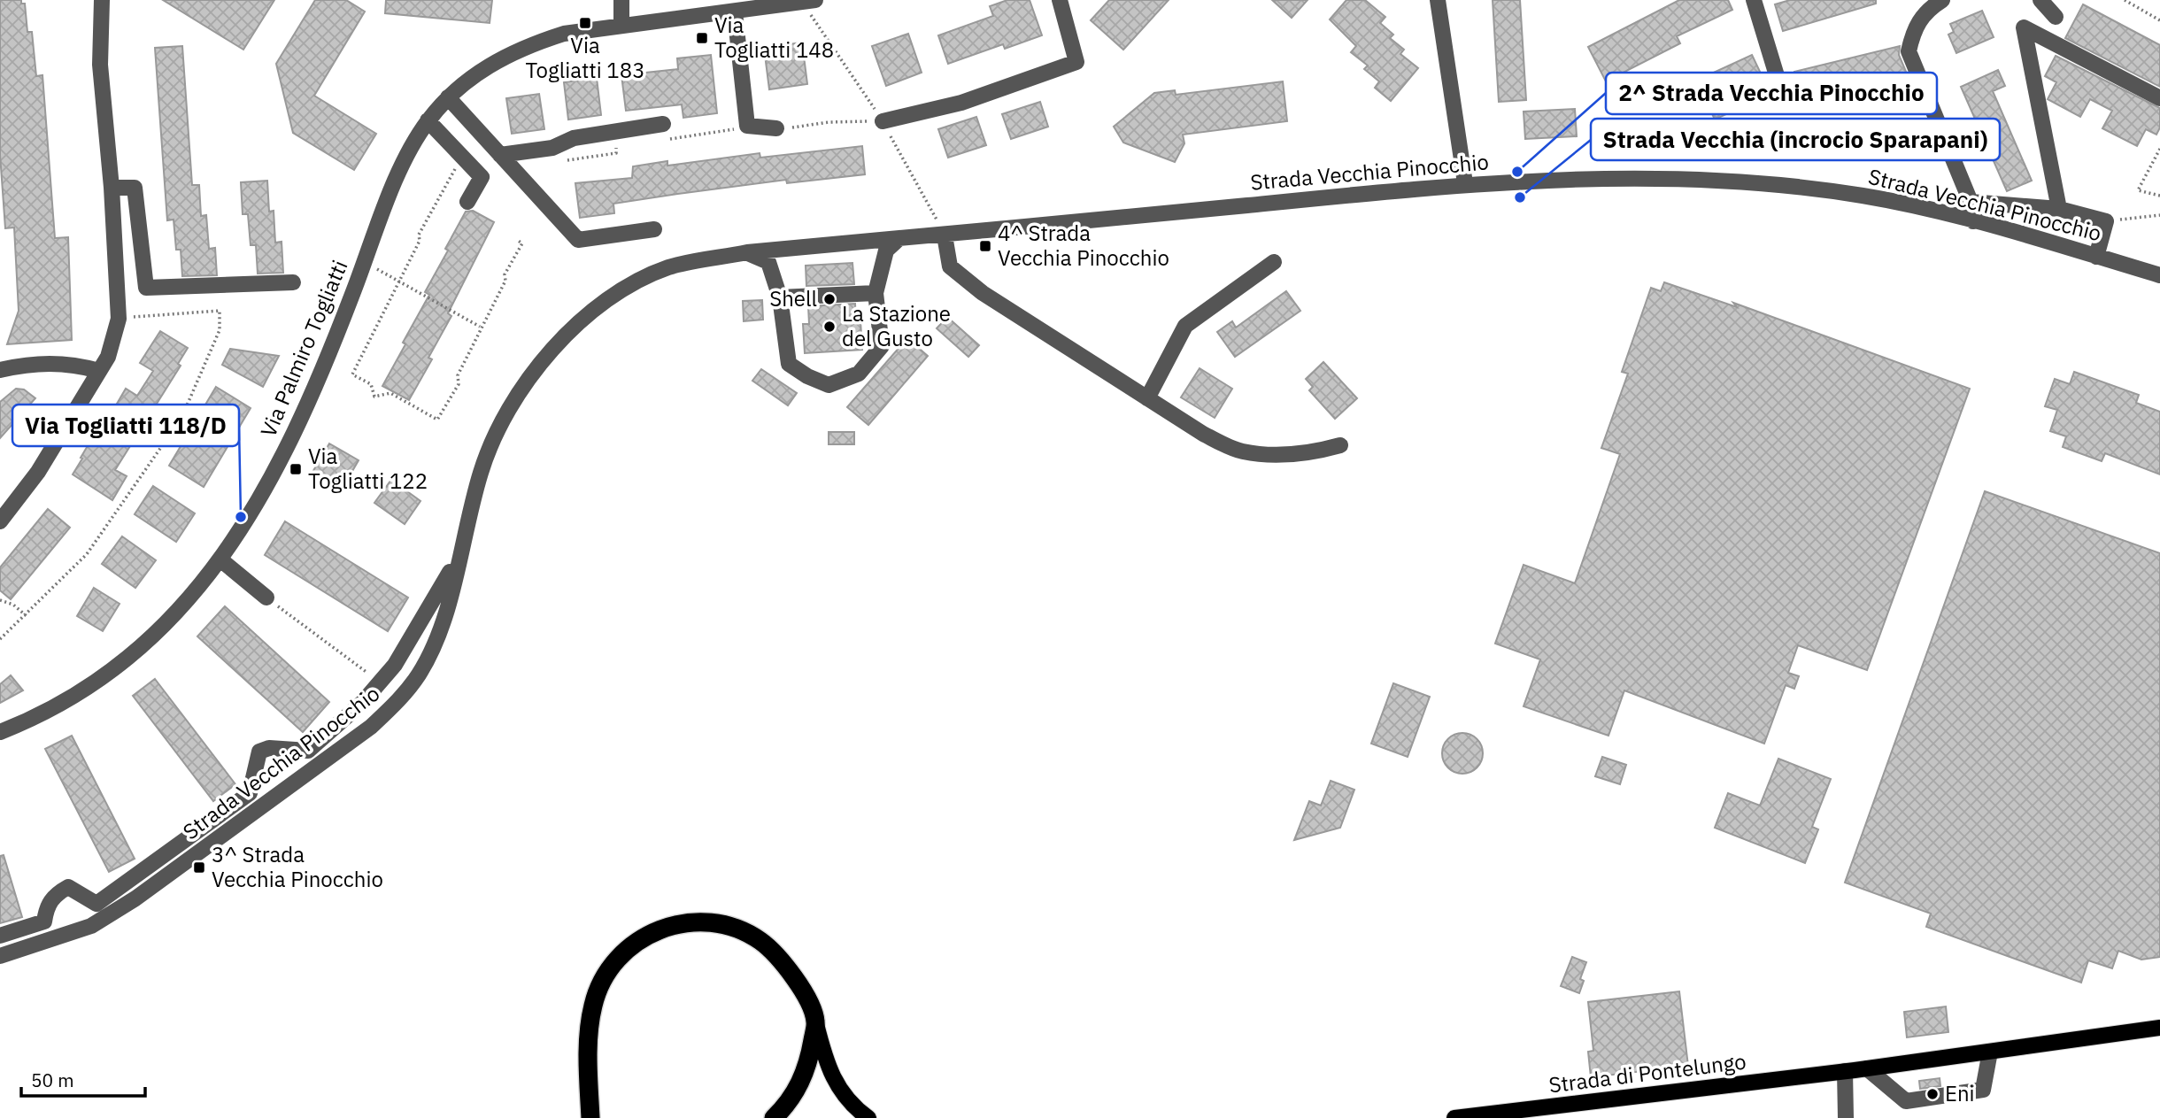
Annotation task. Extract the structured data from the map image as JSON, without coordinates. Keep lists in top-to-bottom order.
{
  "streets": {
    "main road": ["Strada di Pontelungo"],
    "street": ["Strada Vecchia Pinocchio", "Via Palmiro Togliatti"]
  },
  "places": {
    "transit": [
      "Via Togliatti 183",
      "Via Togliatti 148",
      "4^ Strada Vecchia Pinocchio",
      "Via Togliatti 122",
      "3^ Strada Vecchia Pinocchio"
    ],
    "other": [
      "2^ Strada Vecchia Pinocchio",
      "Strada Vecchia (incrocio Sparapani)",
      "Shell",
      "La Stazione del Gusto",
      "Via Togliatti 118/D",
      "Eni"
    ]
  },
  "scale_bar": "50 m"
}
